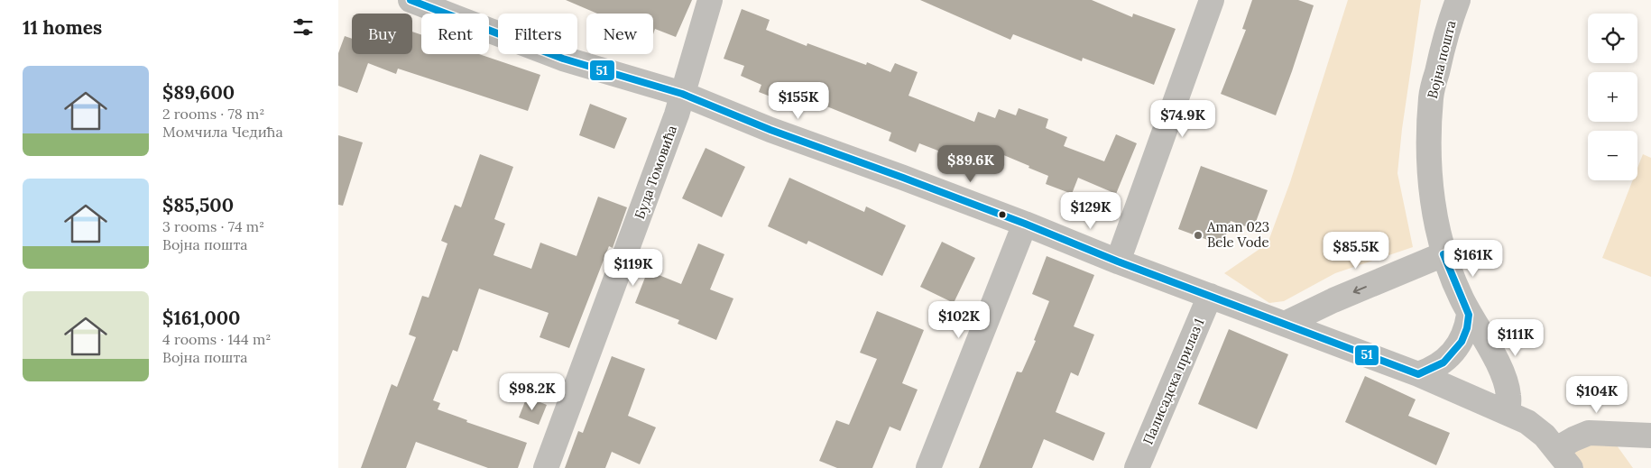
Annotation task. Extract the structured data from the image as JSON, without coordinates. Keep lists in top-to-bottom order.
{
  "streets": {
    "street": ["Војна пошта", "Буда Томовића", "Палисадска прилаз 1"]
  },
  "places": ["Aman 023 Bele Vode"],
  "lines": ["transit line 51"],
  "page": {
    "heading": "11 homes",
    "map_buttons": ["+", "−"],
    "chip": [
      "Buy",
      "Rent",
      "Filters",
      "New"
    ],
    "list": [
      {
        "name": "$89,600",
        "note": "2 rooms · 78 m² · Момчила Чедића"
      },
      {
        "name": "$85,500",
        "note": "3 rooms · 74 m² · Војна пошта"
      },
      {
        "name": "$161,000",
        "note": "4 rooms · 144 m² · Војна пошта"
      }
    ],
    "price": [
      "$155K",
      "$74.9K",
      "$89.6K",
      "$129K",
      "$85.5K",
      "$161K",
      "$119K",
      "$102K",
      "$111K",
      "$98.2K",
      "$104K"
    ]
  }
}
